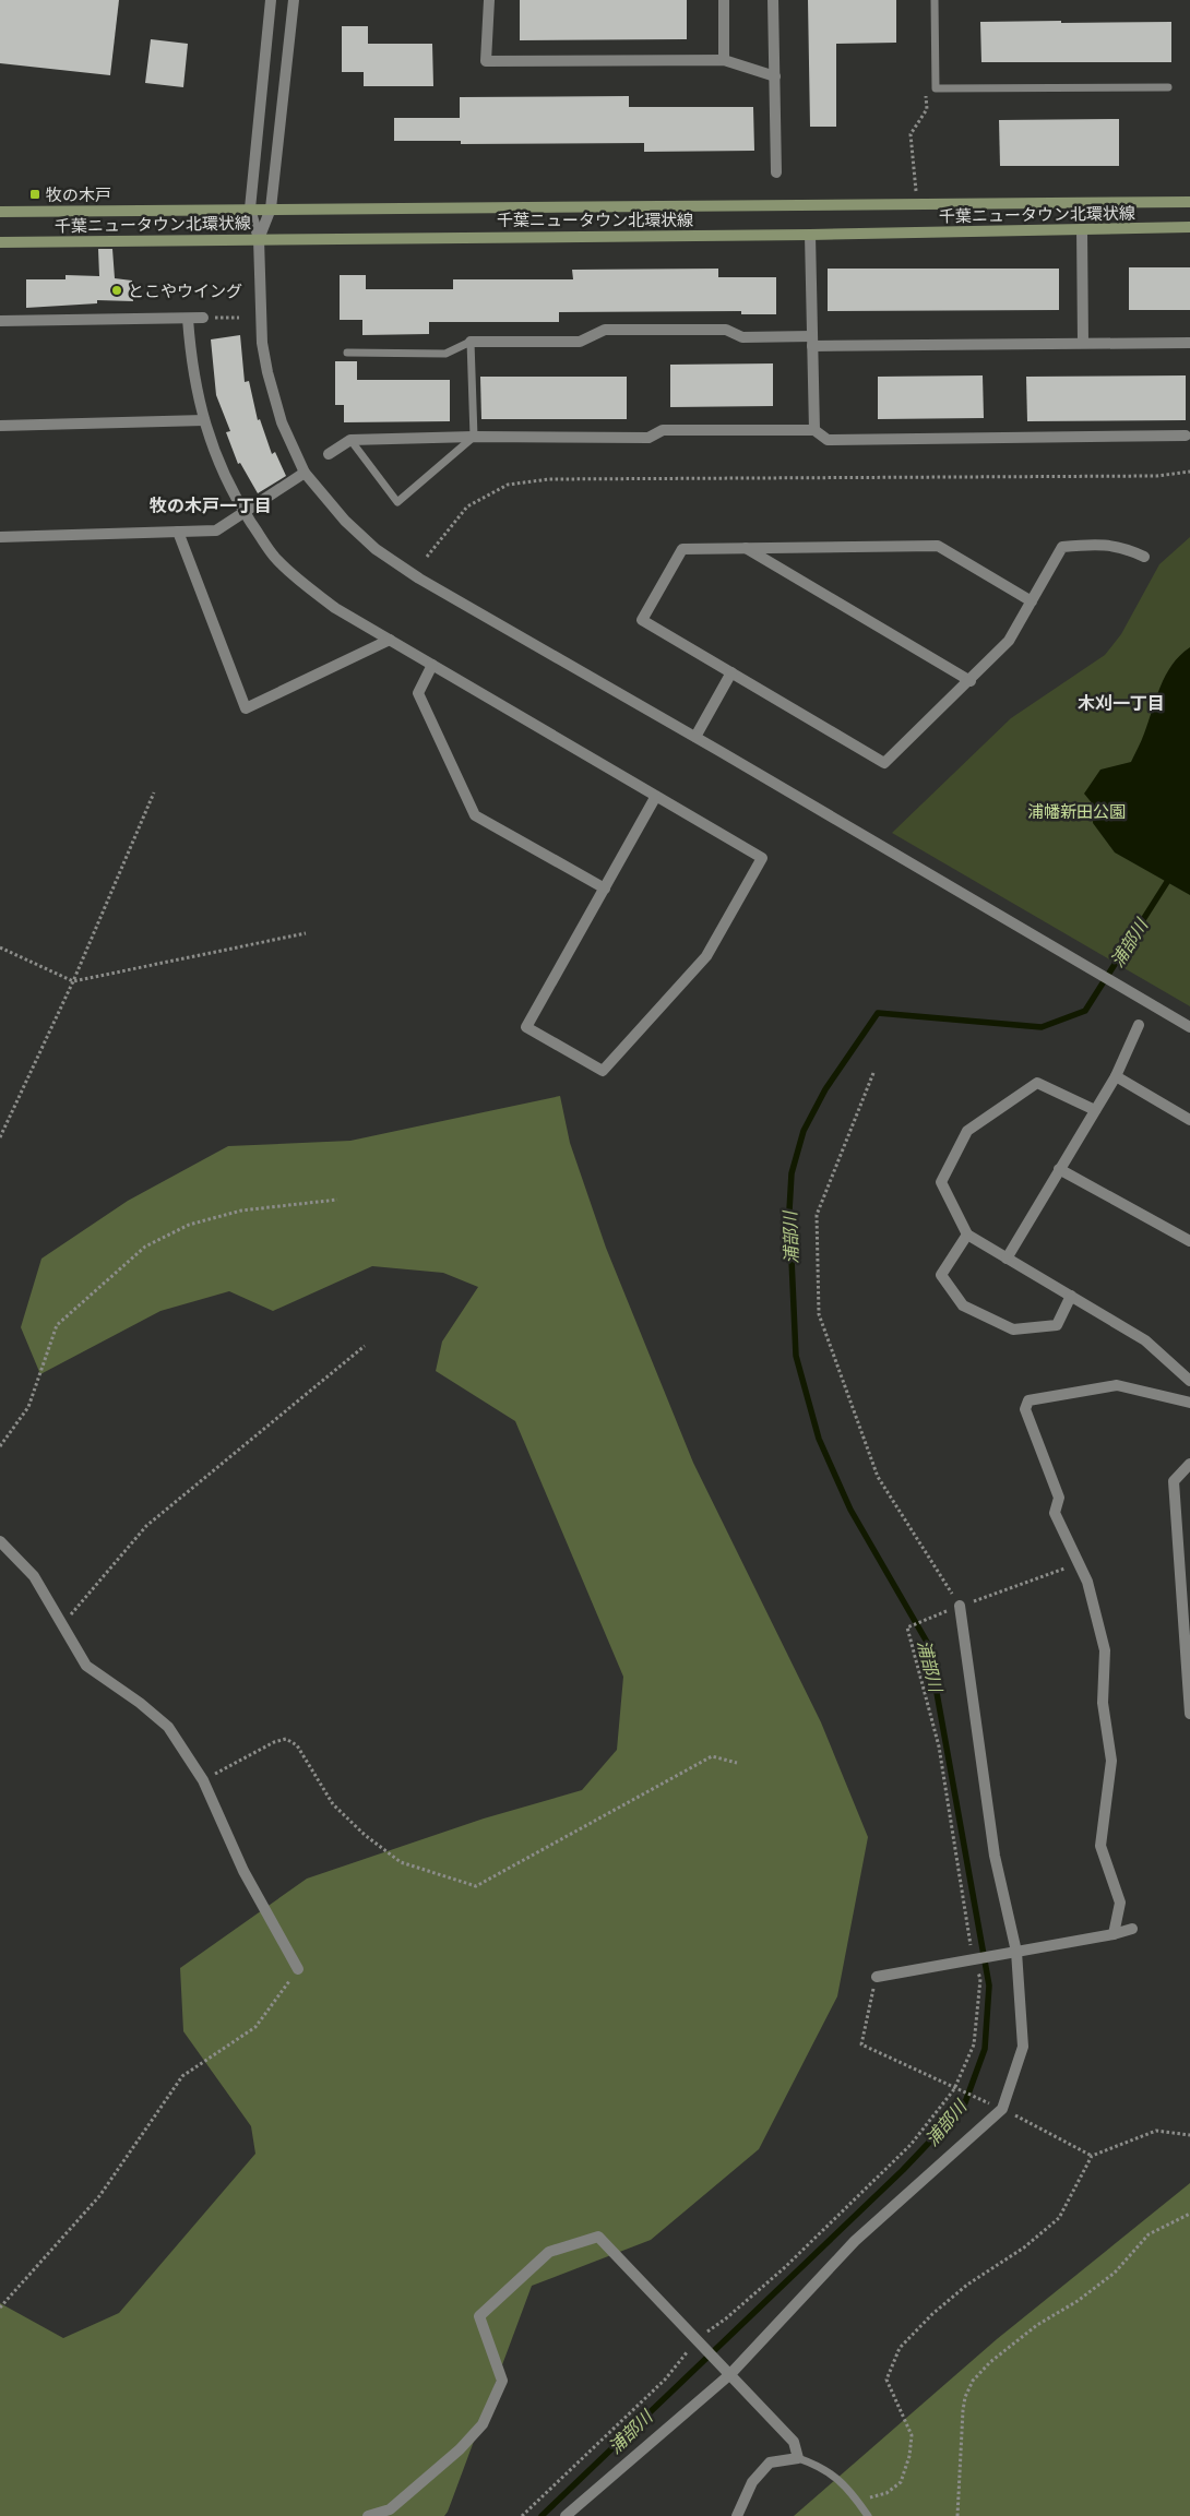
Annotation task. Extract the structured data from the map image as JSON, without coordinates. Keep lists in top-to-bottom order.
{
  "streets": {
    "main road": ["千葉ニュータウン北環状線"]
  },
  "districts": ["牧の木戸一丁目", "木刈一丁目"],
  "water": ["浦部川"],
  "parks": ["浦幡新田公園"],
  "places": {
    "transit": ["牧の木戸"],
    "other": ["とこやウイング"]
  }
}
